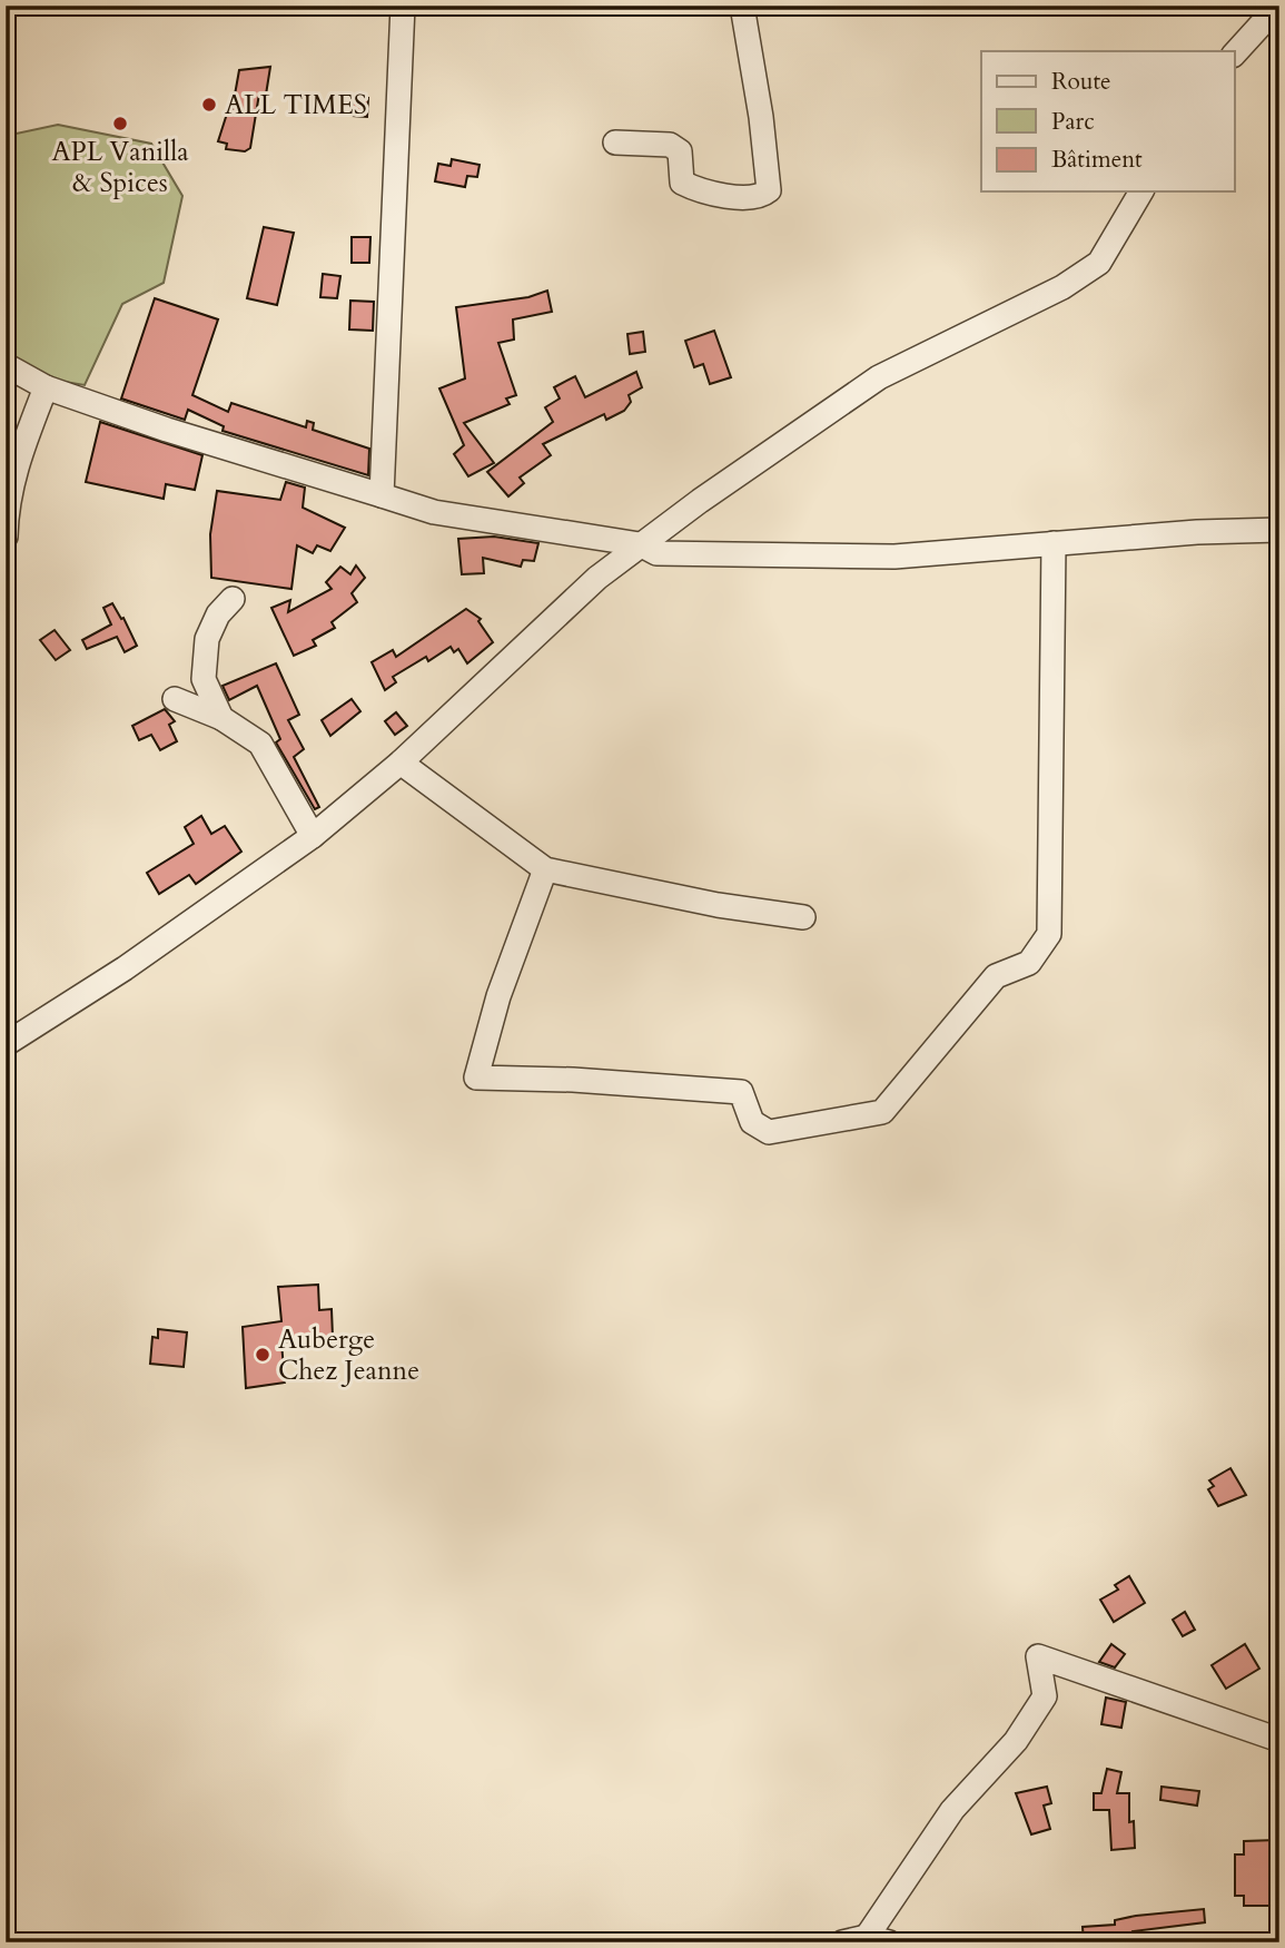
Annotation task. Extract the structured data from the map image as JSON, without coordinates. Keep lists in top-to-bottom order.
{
  "places": ["ALL TIMES", "APL Vanilla & Spices", "Auberge Chez Jeanne"],
  "legend": ["Route", "Parc", "Bâtiment"]
}
